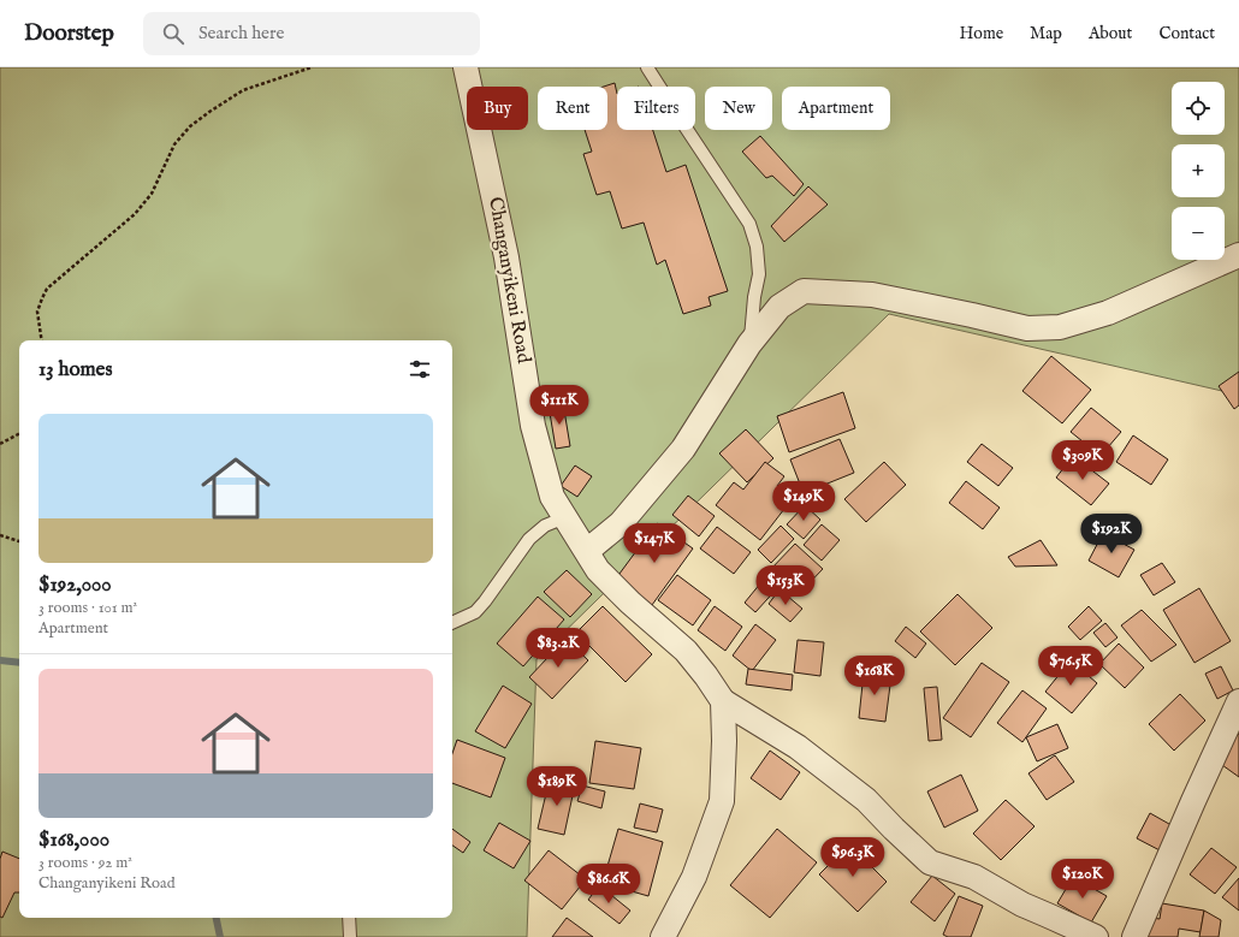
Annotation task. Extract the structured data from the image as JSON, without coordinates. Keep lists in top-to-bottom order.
{
  "streets": {
    "street": ["Changanyikeni Road"]
  },
  "page": {
    "header": "Doorstep",
    "search": "Search here",
    "nav": [
      "Home",
      "Map",
      "About",
      "Contact"
    ],
    "map_buttons": ["+", "−"],
    "chip": [
      "Buy",
      "Rent",
      "Filters",
      "New",
      "Apartment"
    ],
    "heading": "13 homes",
    "price": [
      "$111K",
      "$309K",
      "$149K",
      "$192K",
      "$147K",
      "$153K",
      "$83.2K",
      "$76.5K",
      "$168K",
      "$189K",
      "$96.3K",
      "$120K",
      "$86.6K"
    ],
    "list": [
      {
        "name": "$192,000",
        "note": "3 rooms · 101 m² · Apartment"
      },
      {
        "name": "$168,000",
        "note": "3 rooms · 92 m² · Changanyikeni Road"
      }
    ]
  }
}
